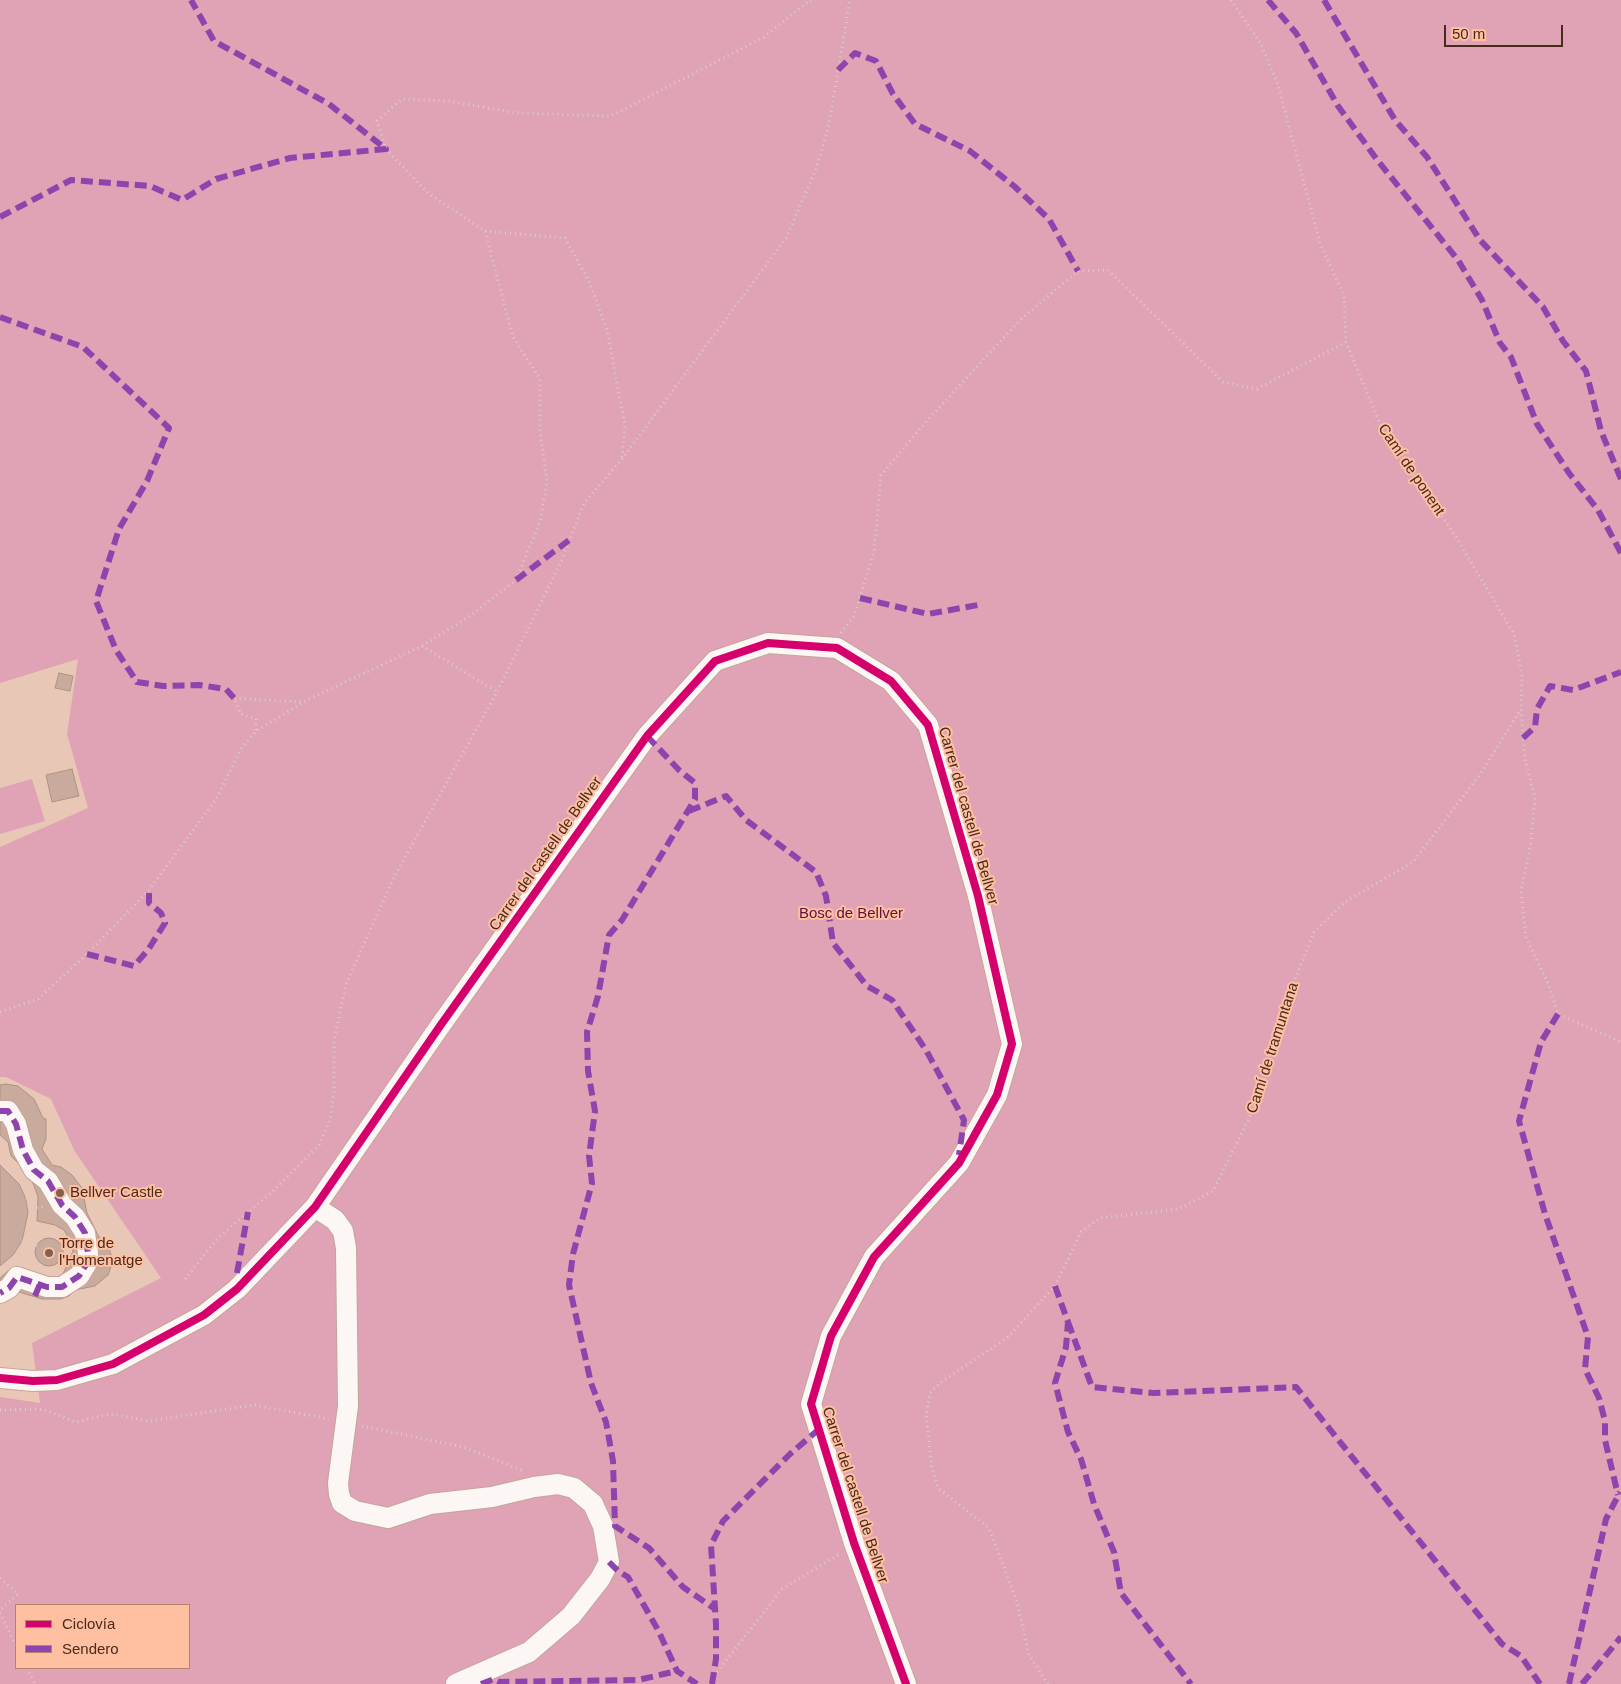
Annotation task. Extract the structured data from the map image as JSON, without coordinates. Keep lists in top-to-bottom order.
{
  "streets": {
    "street": ["Carrer del castell de Bellver"],
    "path": ["Camí de ponent", "Camí de tramuntana"]
  },
  "crossings": [
    ["Camí de ponent", "Camí de tramuntana"]
  ],
  "parks": ["Bosc de Bellver"],
  "places": ["Bellver Castle", "Torre de l'Homenatge"],
  "legend": ["Ciclovía", "Sendero"],
  "scale_bar": "50 m"
}
